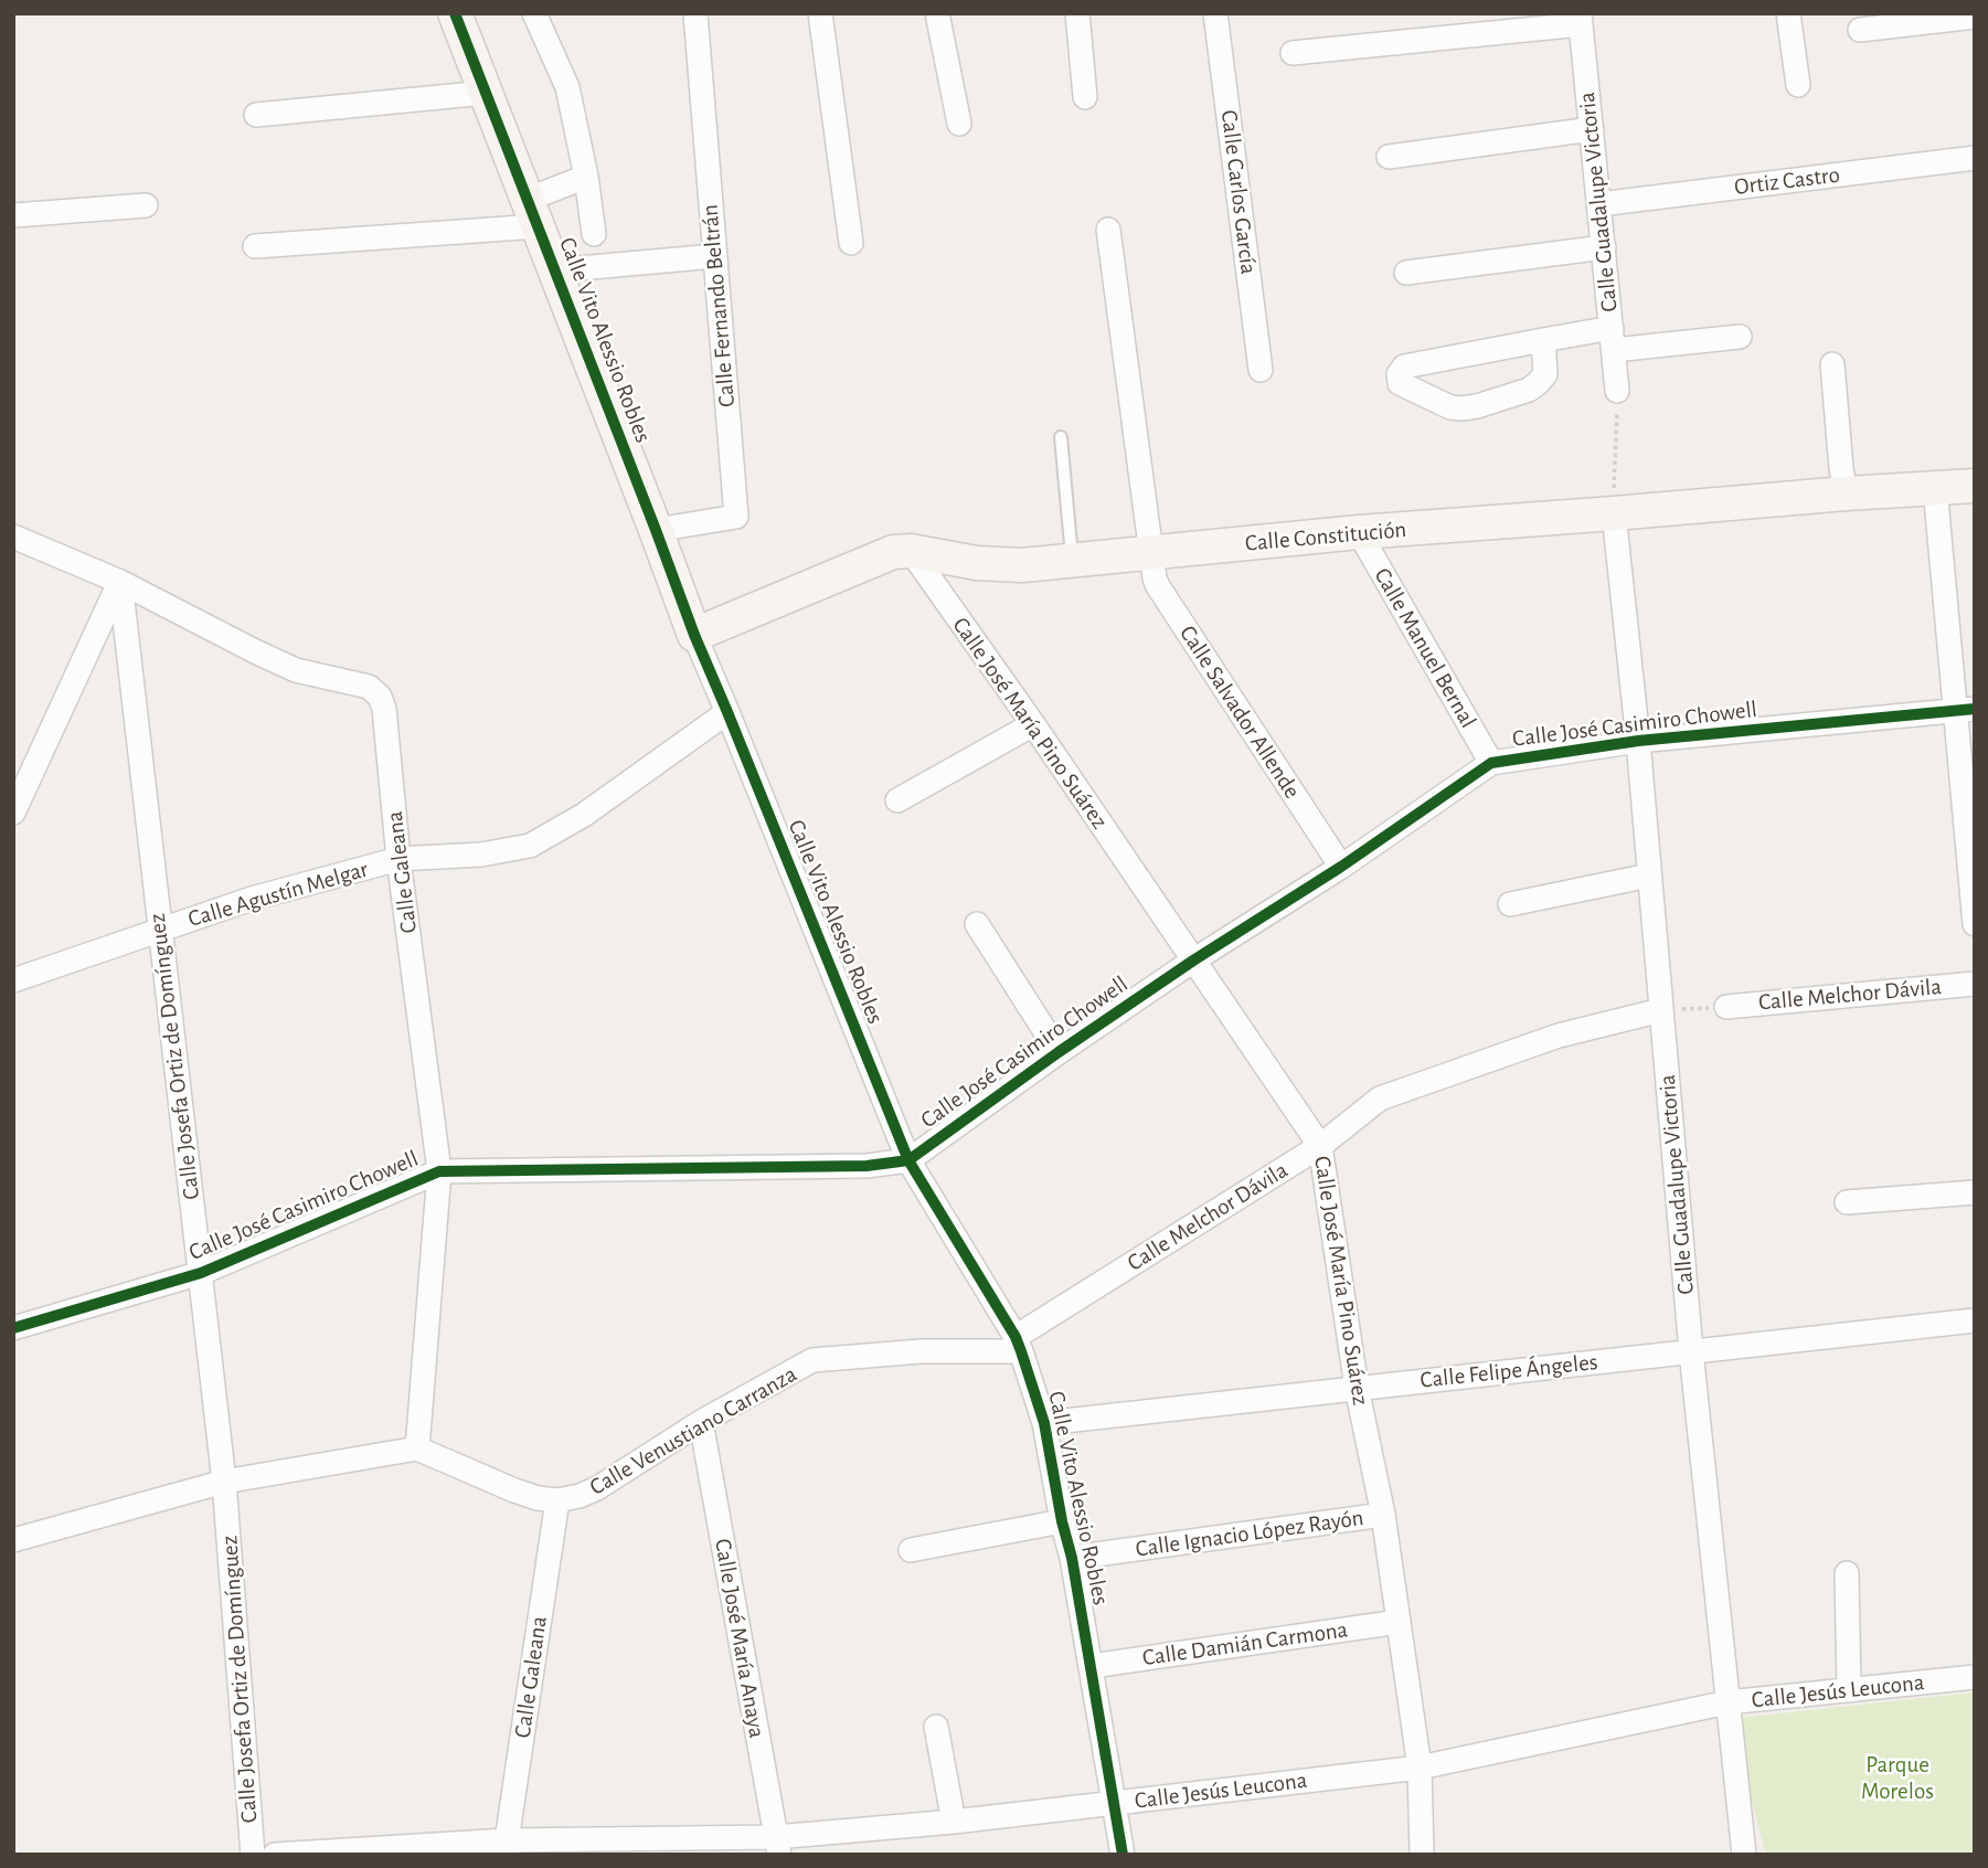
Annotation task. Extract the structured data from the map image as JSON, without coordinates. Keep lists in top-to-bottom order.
{
  "streets": {
    "street": [
      "Ortiz Castro",
      "Calle Carlos García",
      "Calle Guadalupe Victoria",
      "Calle Fernando Beltrán",
      "Calle Vito Alessio Robles",
      "Calle Constitución",
      "Calle Manuel Bernal",
      "Calle Salvador Allende",
      "Calle José María Pino Suárez",
      "Calle José Casimiro Chowell",
      "Calle Galeana",
      "Calle Agustín Melgar",
      "Calle Melchor Dávila",
      "Calle Josefa Ortiz de Domínguez",
      "Calle Felipe Ángeles",
      "Calle Venustiano Carranza",
      "Calle Ignacio López Rayón",
      "Calle José María Anaya",
      "Calle Damián Carmona",
      "Calle Jesús Leucona"
    ]
  },
  "crossings": [
    ["Ortiz Castro", "Calle Guadalupe Victoria"],
    ["Calle Guadalupe Victoria", "Calle Constitución"],
    ["Calle Guadalupe Victoria", "Calle José Casimiro Chowell"],
    ["Calle Guadalupe Victoria", "Calle Melchor Dávila"],
    ["Calle Guadalupe Victoria", "Calle Felipe Ángeles"],
    ["Calle Guadalupe Victoria", "Calle Jesús Leucona"],
    ["Calle Fernando Beltrán", "Calle Vito Alessio Robles"],
    ["Calle Vito Alessio Robles", "Calle Constitución"],
    ["Calle Vito Alessio Robles", "Calle José Casimiro Chowell"],
    ["Calle Vito Alessio Robles", "Calle Agustín Melgar"],
    ["Calle Vito Alessio Robles", "Calle Melchor Dávila"],
    ["Calle Vito Alessio Robles", "Calle Felipe Ángeles"],
    ["Calle Vito Alessio Robles", "Calle Venustiano Carranza"],
    ["Calle Vito Alessio Robles", "Calle Ignacio López Rayón"],
    ["Calle Vito Alessio Robles", "Calle Damián Carmona"],
    ["Calle Vito Alessio Robles", "Calle Jesús Leucona"],
    ["Calle Constitución", "Calle Manuel Bernal"],
    ["Calle Constitución", "Calle Salvador Allende"],
    ["Calle Constitución", "Calle José María Pino Suárez"],
    ["Calle Manuel Bernal", "Calle José Casimiro Chowell"],
    ["Calle Salvador Allende", "Calle José Casimiro Chowell"],
    ["Calle José María Pino Suárez", "Calle José Casimiro Chowell"],
    ["Calle José María Pino Suárez", "Calle Melchor Dávila"],
    ["Calle José María Pino Suárez", "Calle Felipe Ángeles"],
    ["Calle José María Pino Suárez", "Calle Ignacio López Rayón"],
    ["Calle José María Pino Suárez", "Calle Damián Carmona"],
    ["Calle José María Pino Suárez", "Calle Jesús Leucona"],
    ["Calle José Casimiro Chowell", "Calle Galeana"],
    ["Calle José Casimiro Chowell", "Calle Josefa Ortiz de Domínguez"],
    ["Calle Galeana", "Calle Agustín Melgar"],
    ["Calle Galeana", "Calle Josefa Ortiz de Domínguez"],
    ["Calle Galeana", "Calle Venustiano Carranza"],
    ["Calle Galeana", "Calle Jesús Leucona"],
    ["Calle Agustín Melgar", "Calle Josefa Ortiz de Domínguez"],
    ["Calle Melchor Dávila", "Calle Venustiano Carranza"],
    ["Calle Venustiano Carranza", "Calle José María Anaya"],
    ["Calle José María Anaya", "Calle Jesús Leucona"]
  ],
  "parks": ["Parque Morelos"]
}
